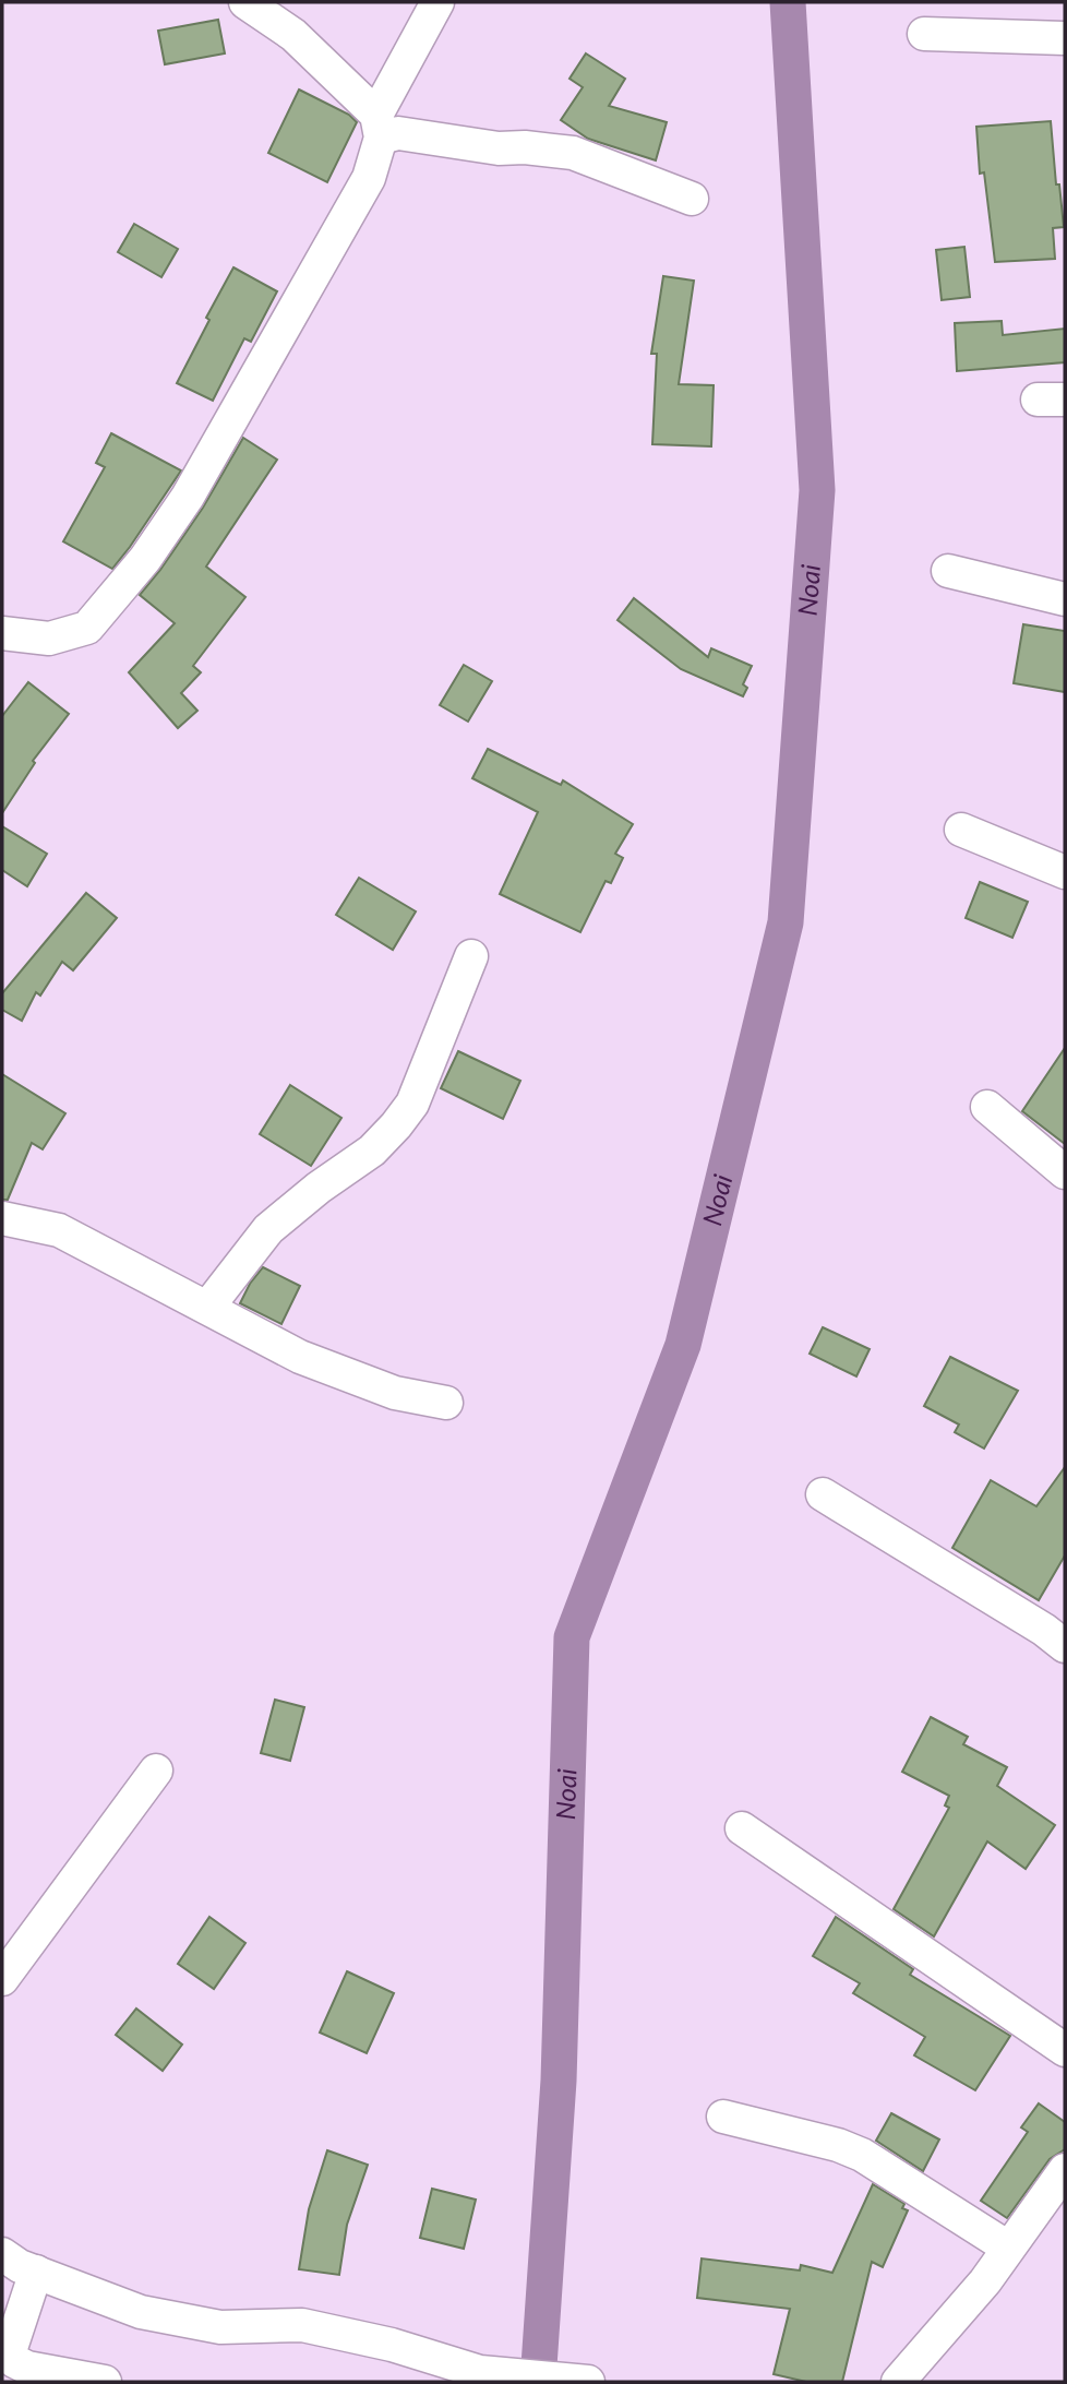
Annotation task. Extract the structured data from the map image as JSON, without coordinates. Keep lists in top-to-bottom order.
{
  "water": ["Noai"]
}
